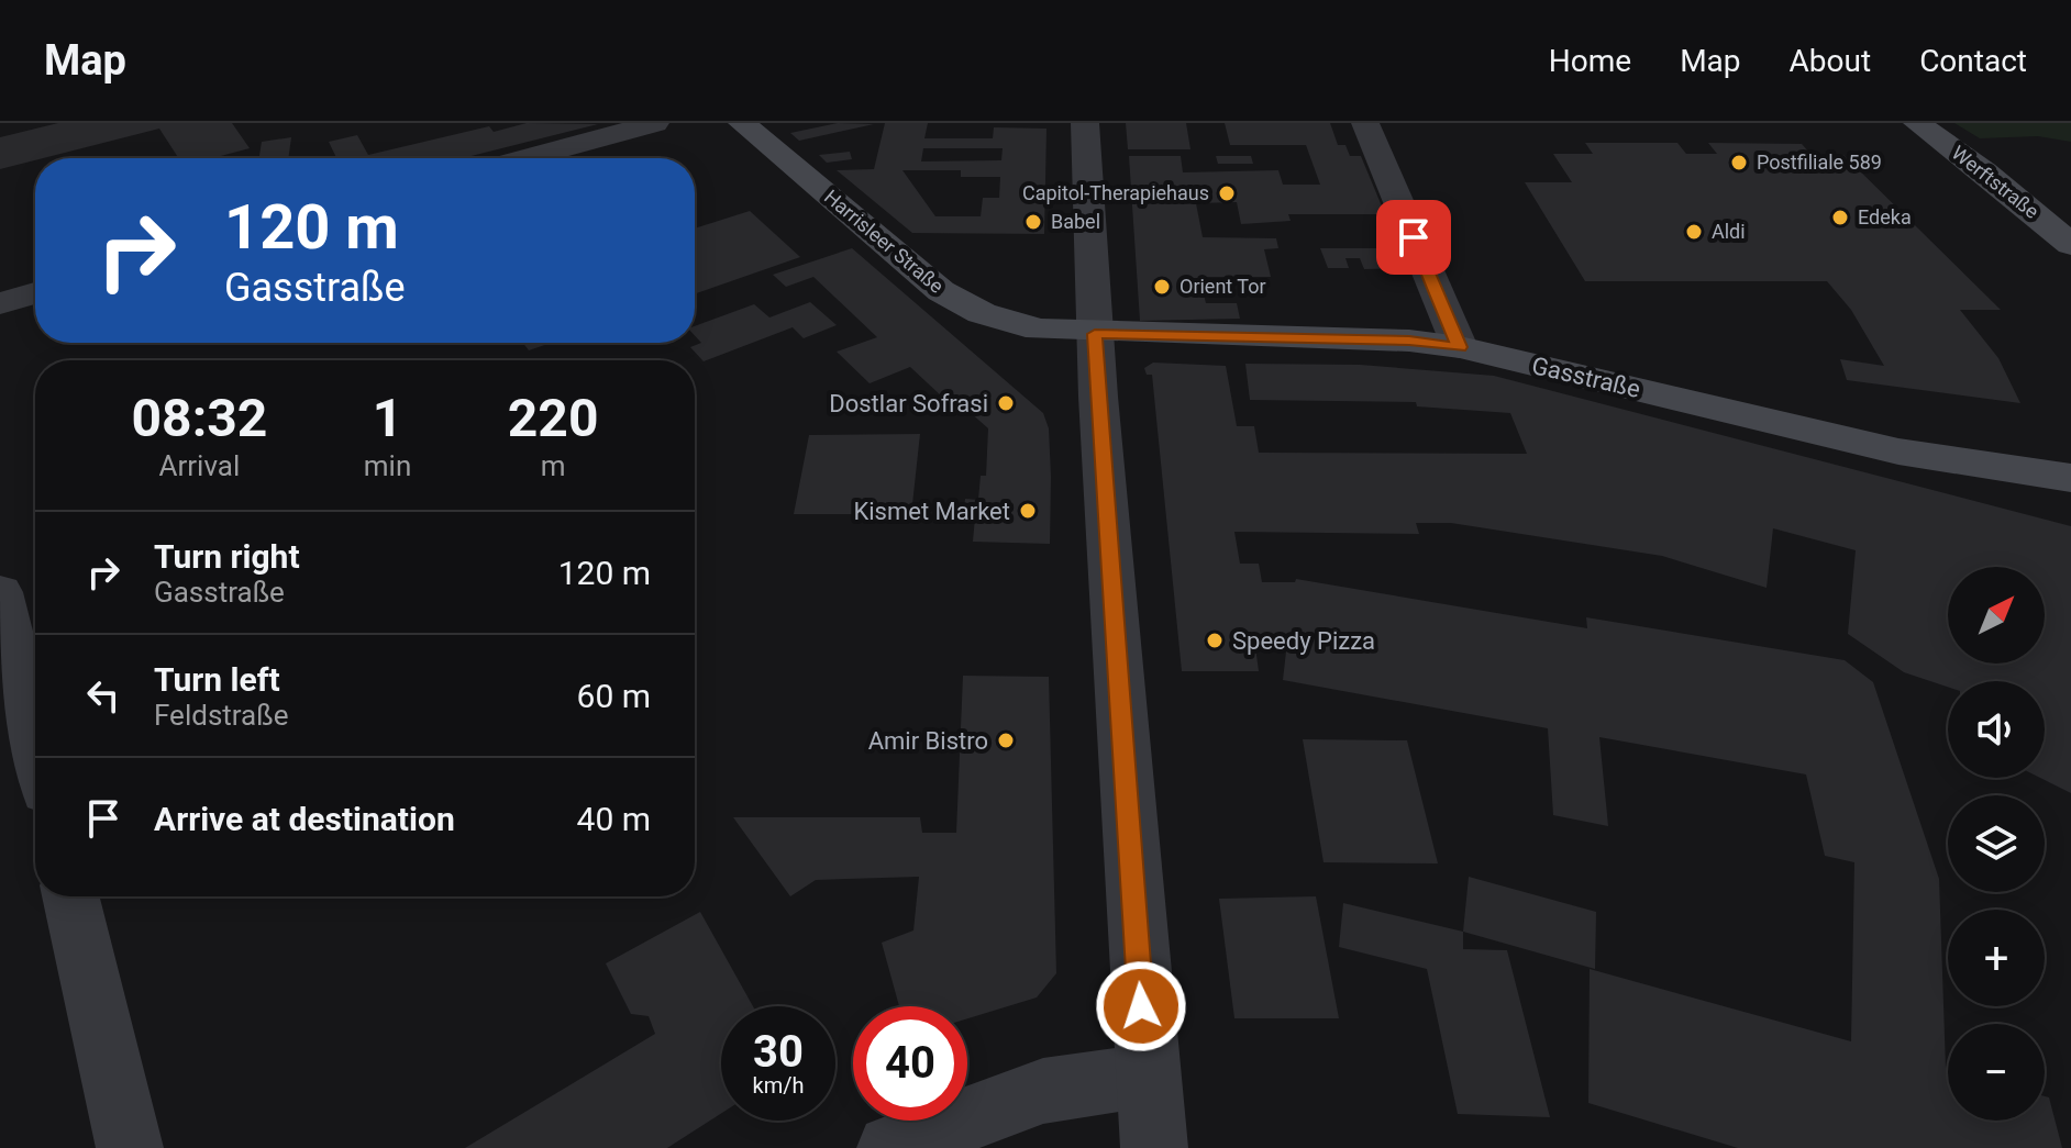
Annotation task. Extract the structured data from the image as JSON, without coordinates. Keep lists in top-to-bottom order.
{
  "streets": {
    "main road": ["Werftstraße", "Harrisleer Straße", "Gasstraße"]
  },
  "crossings": [
    ["Harrisleer Straße", "Gasstraße"]
  ],
  "places": [
    "Postfiliale 589",
    "Capitol-Therapiehaus",
    "Edeka",
    "Babel",
    "Aldi",
    "Orient Tor",
    "Dostlar Sofrasi",
    "Kismet Market",
    "Speedy Pizza",
    "Amir Bistro"
  ],
  "north": "top right",
  "page": {
    "header": "Map",
    "nav": [
      "Home",
      "Map",
      "About",
      "Contact"
    ],
    "turn": ["120 m", "Gasstraße"],
    "eta": [
      "08:32",
      "Arrival",
      "1",
      "min",
      "220",
      "m"
    ],
    "list": [
      {
        "name": "Turn right",
        "note": "Gasstraße",
        "value": "120 m"
      },
      {
        "name": "Turn left",
        "note": "Feldstraße",
        "value": "60 m"
      },
      {
        "name": "Arrive at destination",
        "value": "40 m"
      }
    ],
    "map_buttons": ["+", "−"],
    "speed": "30 km/h",
    "limit": "40"
  }
}
